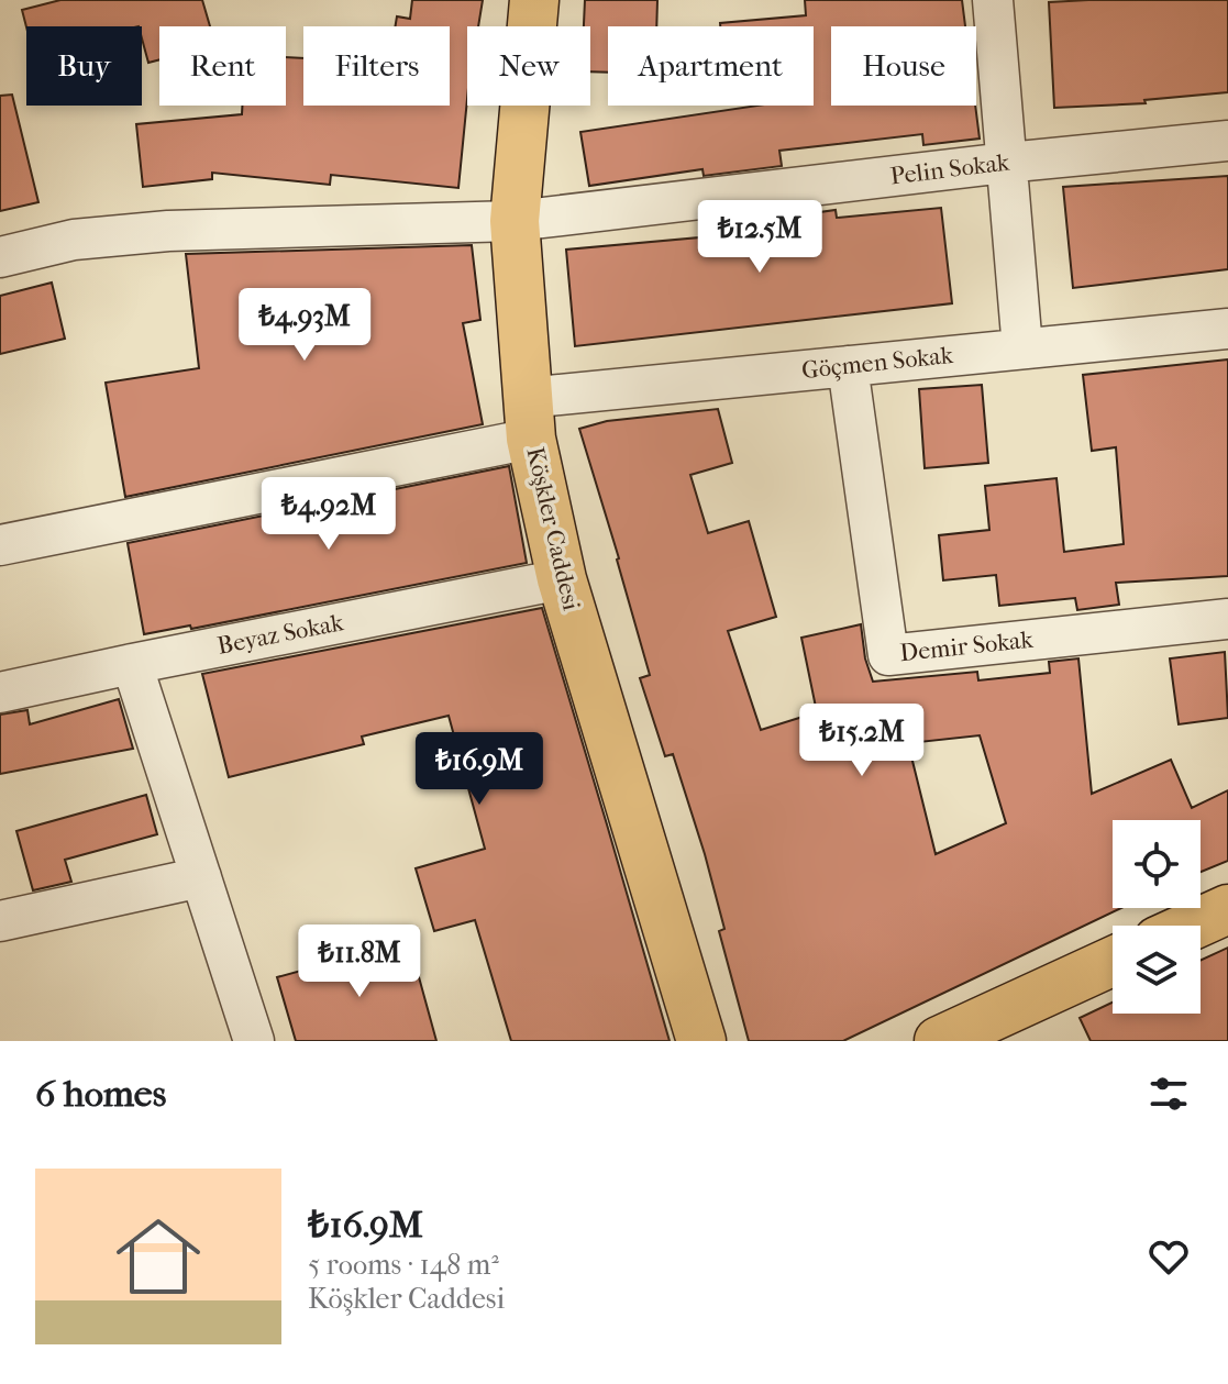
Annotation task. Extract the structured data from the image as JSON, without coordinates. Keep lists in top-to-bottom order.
{
  "streets": {
    "main road": ["Köşkler Caddesi"],
    "street": [
      "Pelin Sokak",
      "Göçmen Sokak",
      "Beyaz Sokak",
      "Demir Sokak"
    ]
  },
  "crossings": [
    ["Pelin Sokak", "Köşkler Caddesi"],
    ["Göçmen Sokak", "Köşkler Caddesi"],
    ["Göçmen Sokak", "Demir Sokak"],
    ["Köşkler Caddesi", "Beyaz Sokak"]
  ],
  "page": {
    "chip": [
      "Buy",
      "Rent",
      "Filters",
      "New",
      "Apartment",
      "House"
    ],
    "price": [
      "₺12.5M",
      "₺4.93M",
      "₺4.92M",
      "₺15.2M",
      "₺16.9M",
      "₺11.8M"
    ],
    "heading": "6 homes",
    "list": [
      {
        "name": "₺16.9M",
        "note": "5 rooms · 148 m² · Köşkler Caddesi"
      }
    ]
  }
}
